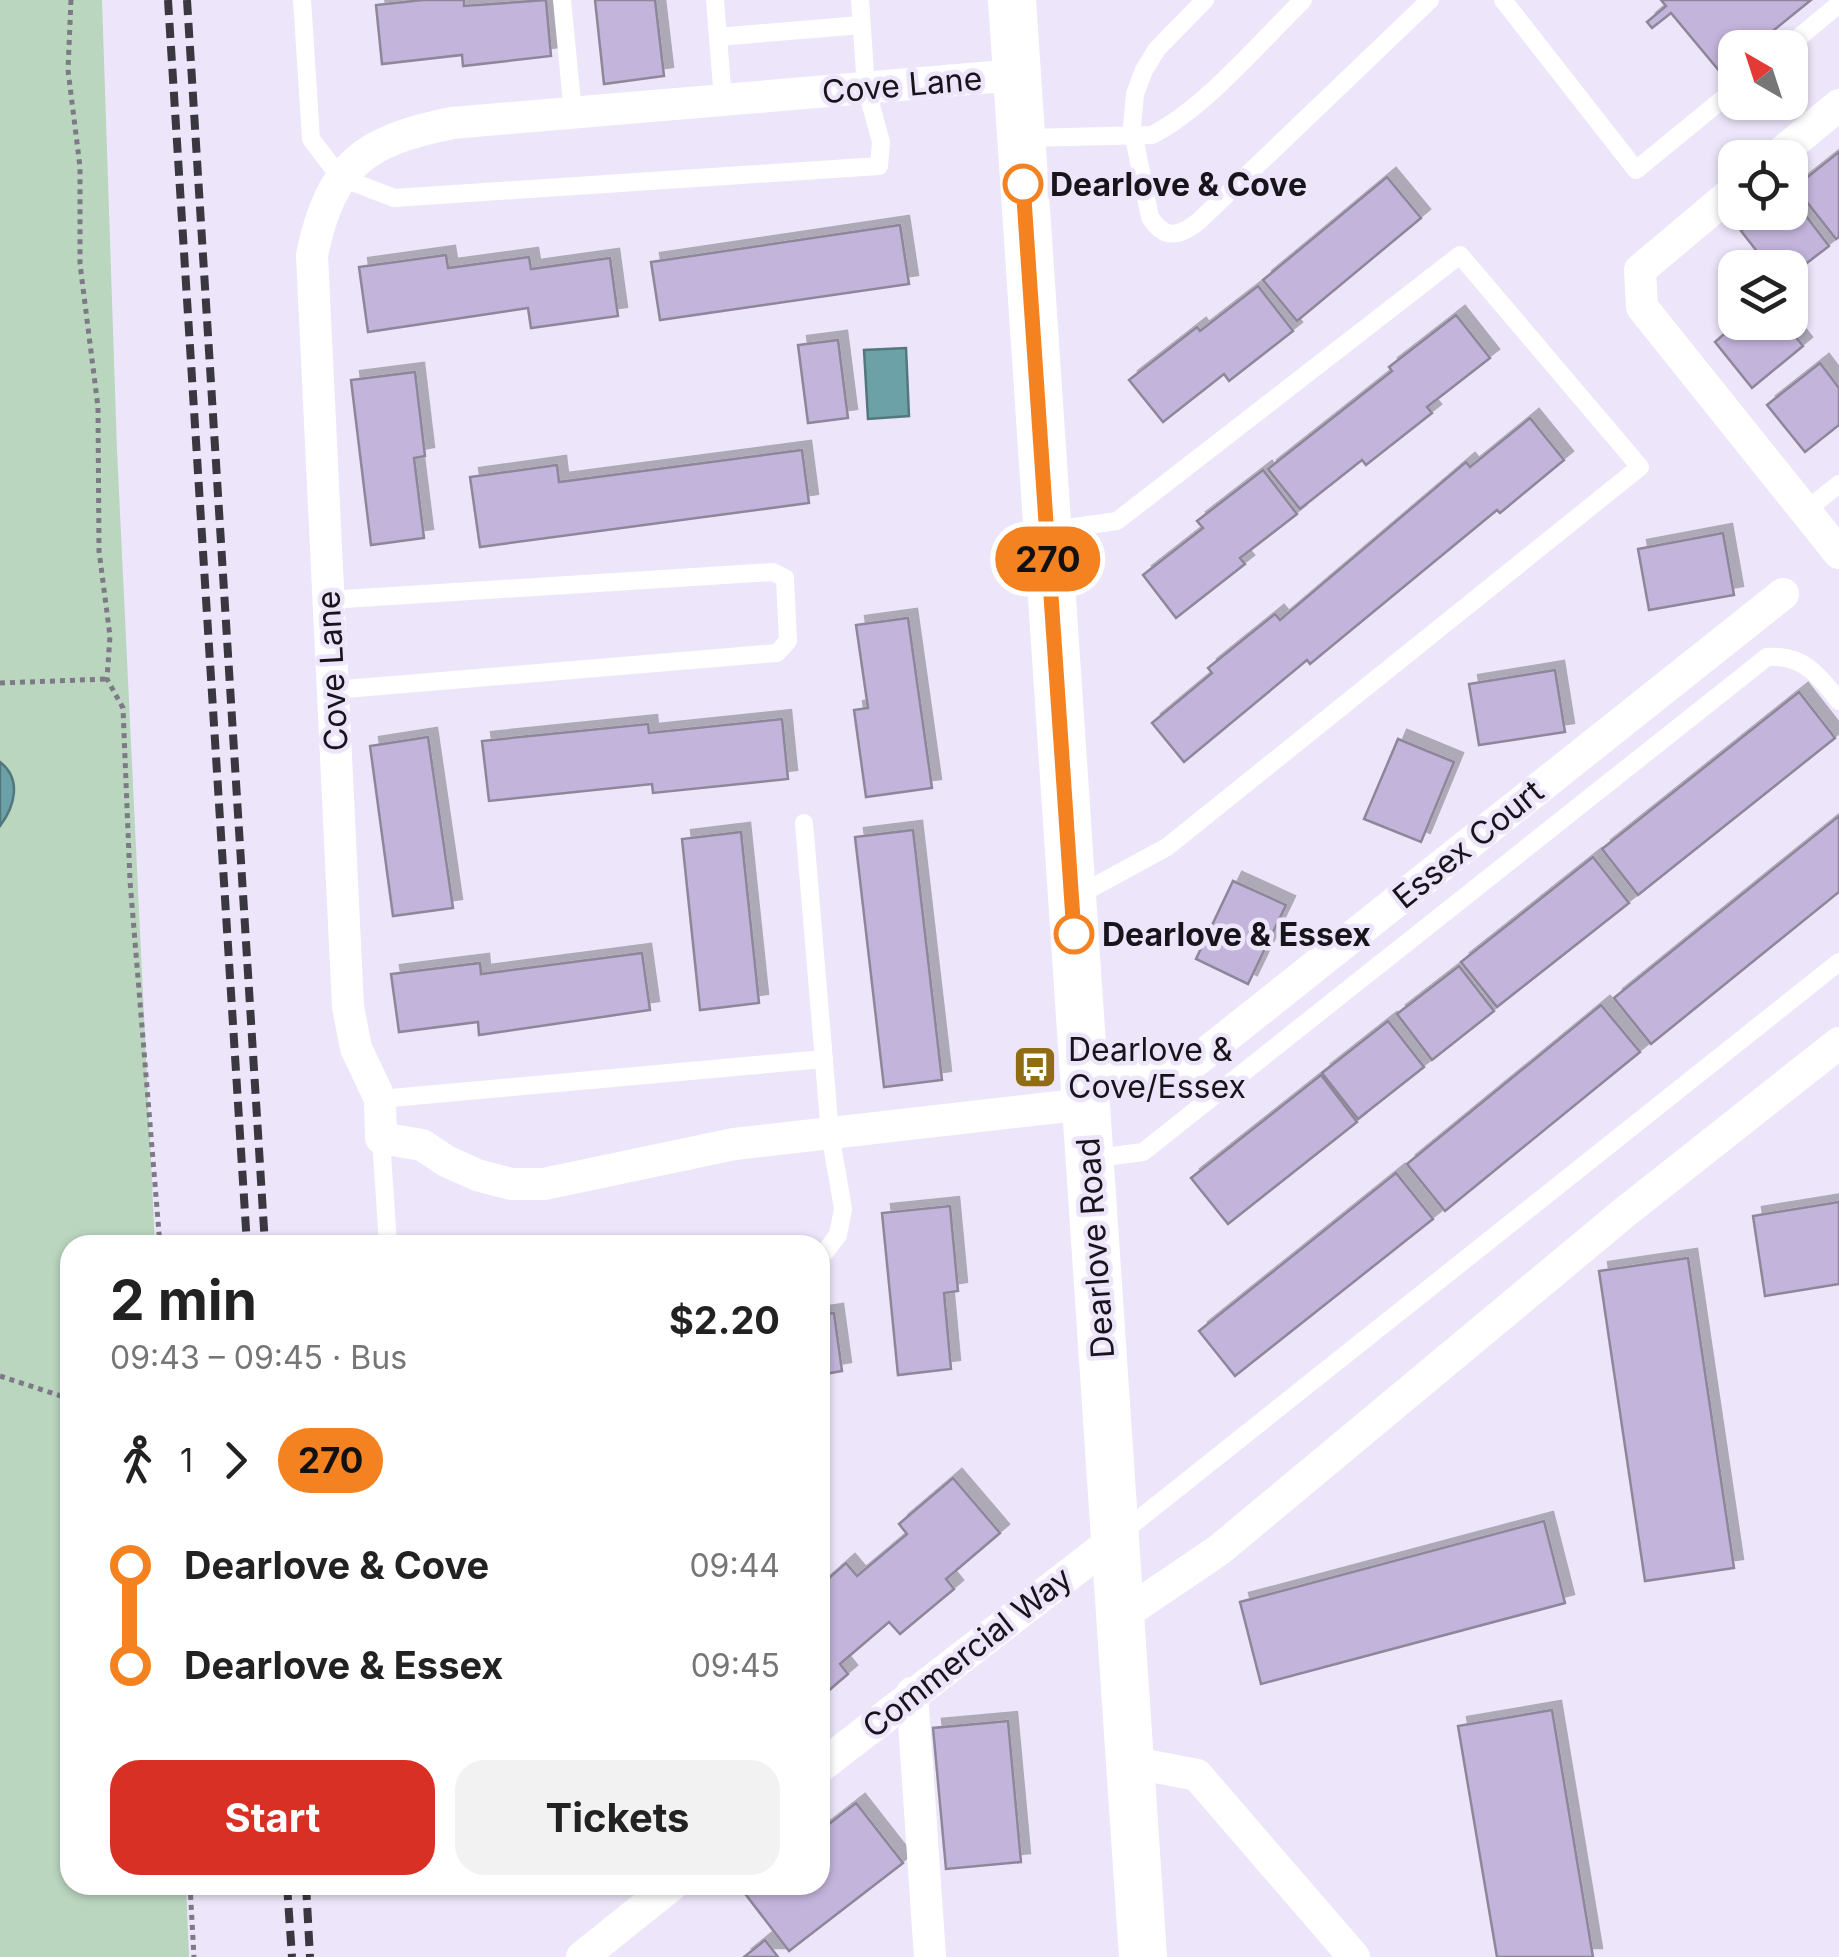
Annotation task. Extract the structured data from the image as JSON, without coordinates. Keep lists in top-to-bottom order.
{
  "streets": {
    "main road": ["Dearlove Road"],
    "street": ["Cove Lane", "Essex Court", "Commercial Way"]
  },
  "crossings": [
    ["Cove Lane", "Dearlove Road"],
    ["Essex Court", "Dearlove Road"],
    ["Dearlove Road", "Commercial Way"]
  ],
  "places": {
    "other": ["Dearlove & Cove", "Dearlove & Essex"],
    "bus stop": ["Dearlove & Cove/Essex"]
  },
  "lines": ["bus line 270"],
  "north": "top left",
  "page": {
    "on_map": "270",
    "heading": ["2 min", "09:43 – 09:45 · Bus", "$2.20"],
    "legs": ["1", "270"],
    "list": [
      {
        "name": "Dearlove & Cove",
        "value": "09:44"
      },
      {
        "name": "Dearlove & Essex",
        "value": "09:45"
      }
    ],
    "buttons": ["Start", "Tickets"]
  }
}
